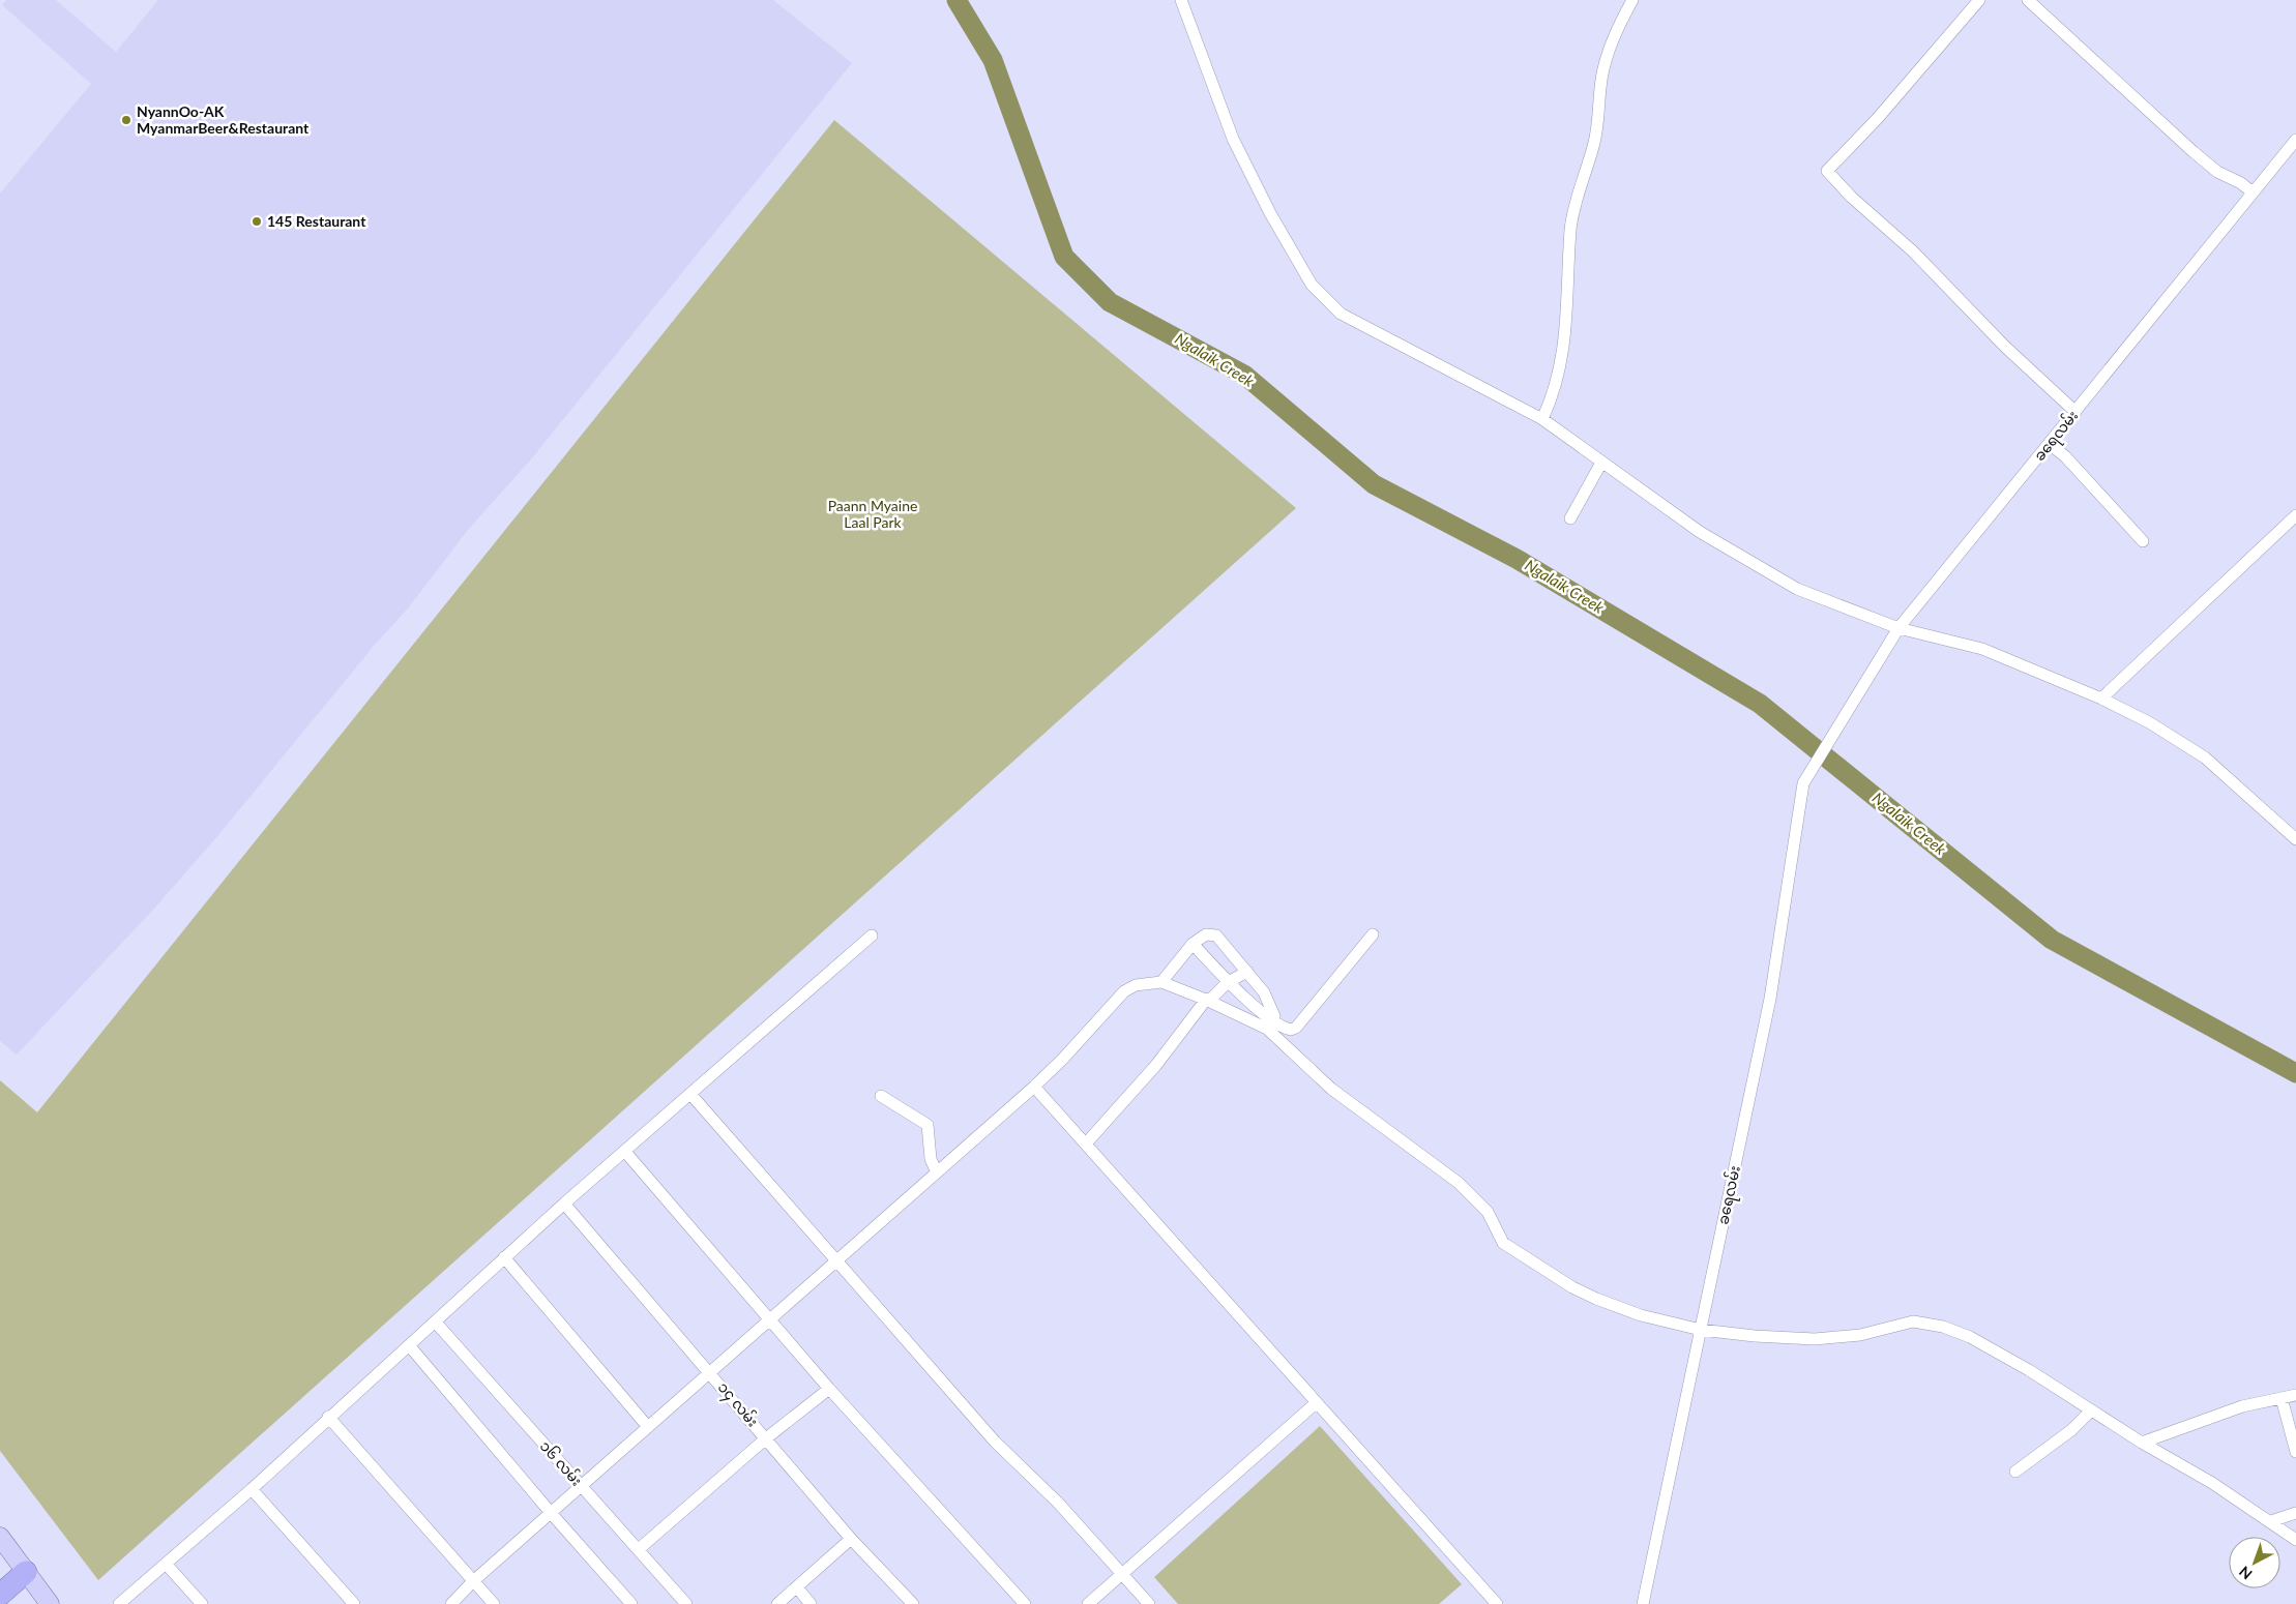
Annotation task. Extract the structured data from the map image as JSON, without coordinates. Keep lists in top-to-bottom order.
{
  "streets": {
    "street": ["ခရေလမ်း", "၁၄ လမ်း", "၁၆ လမ်း"]
  },
  "water": ["Ngalaik Creek"],
  "parks": ["Paann Myaine Laal Park"],
  "places": ["NyannOo-AK MyanmarBeer&Restaurant", "145 Restaurant"],
  "north": "bottom left"
}
